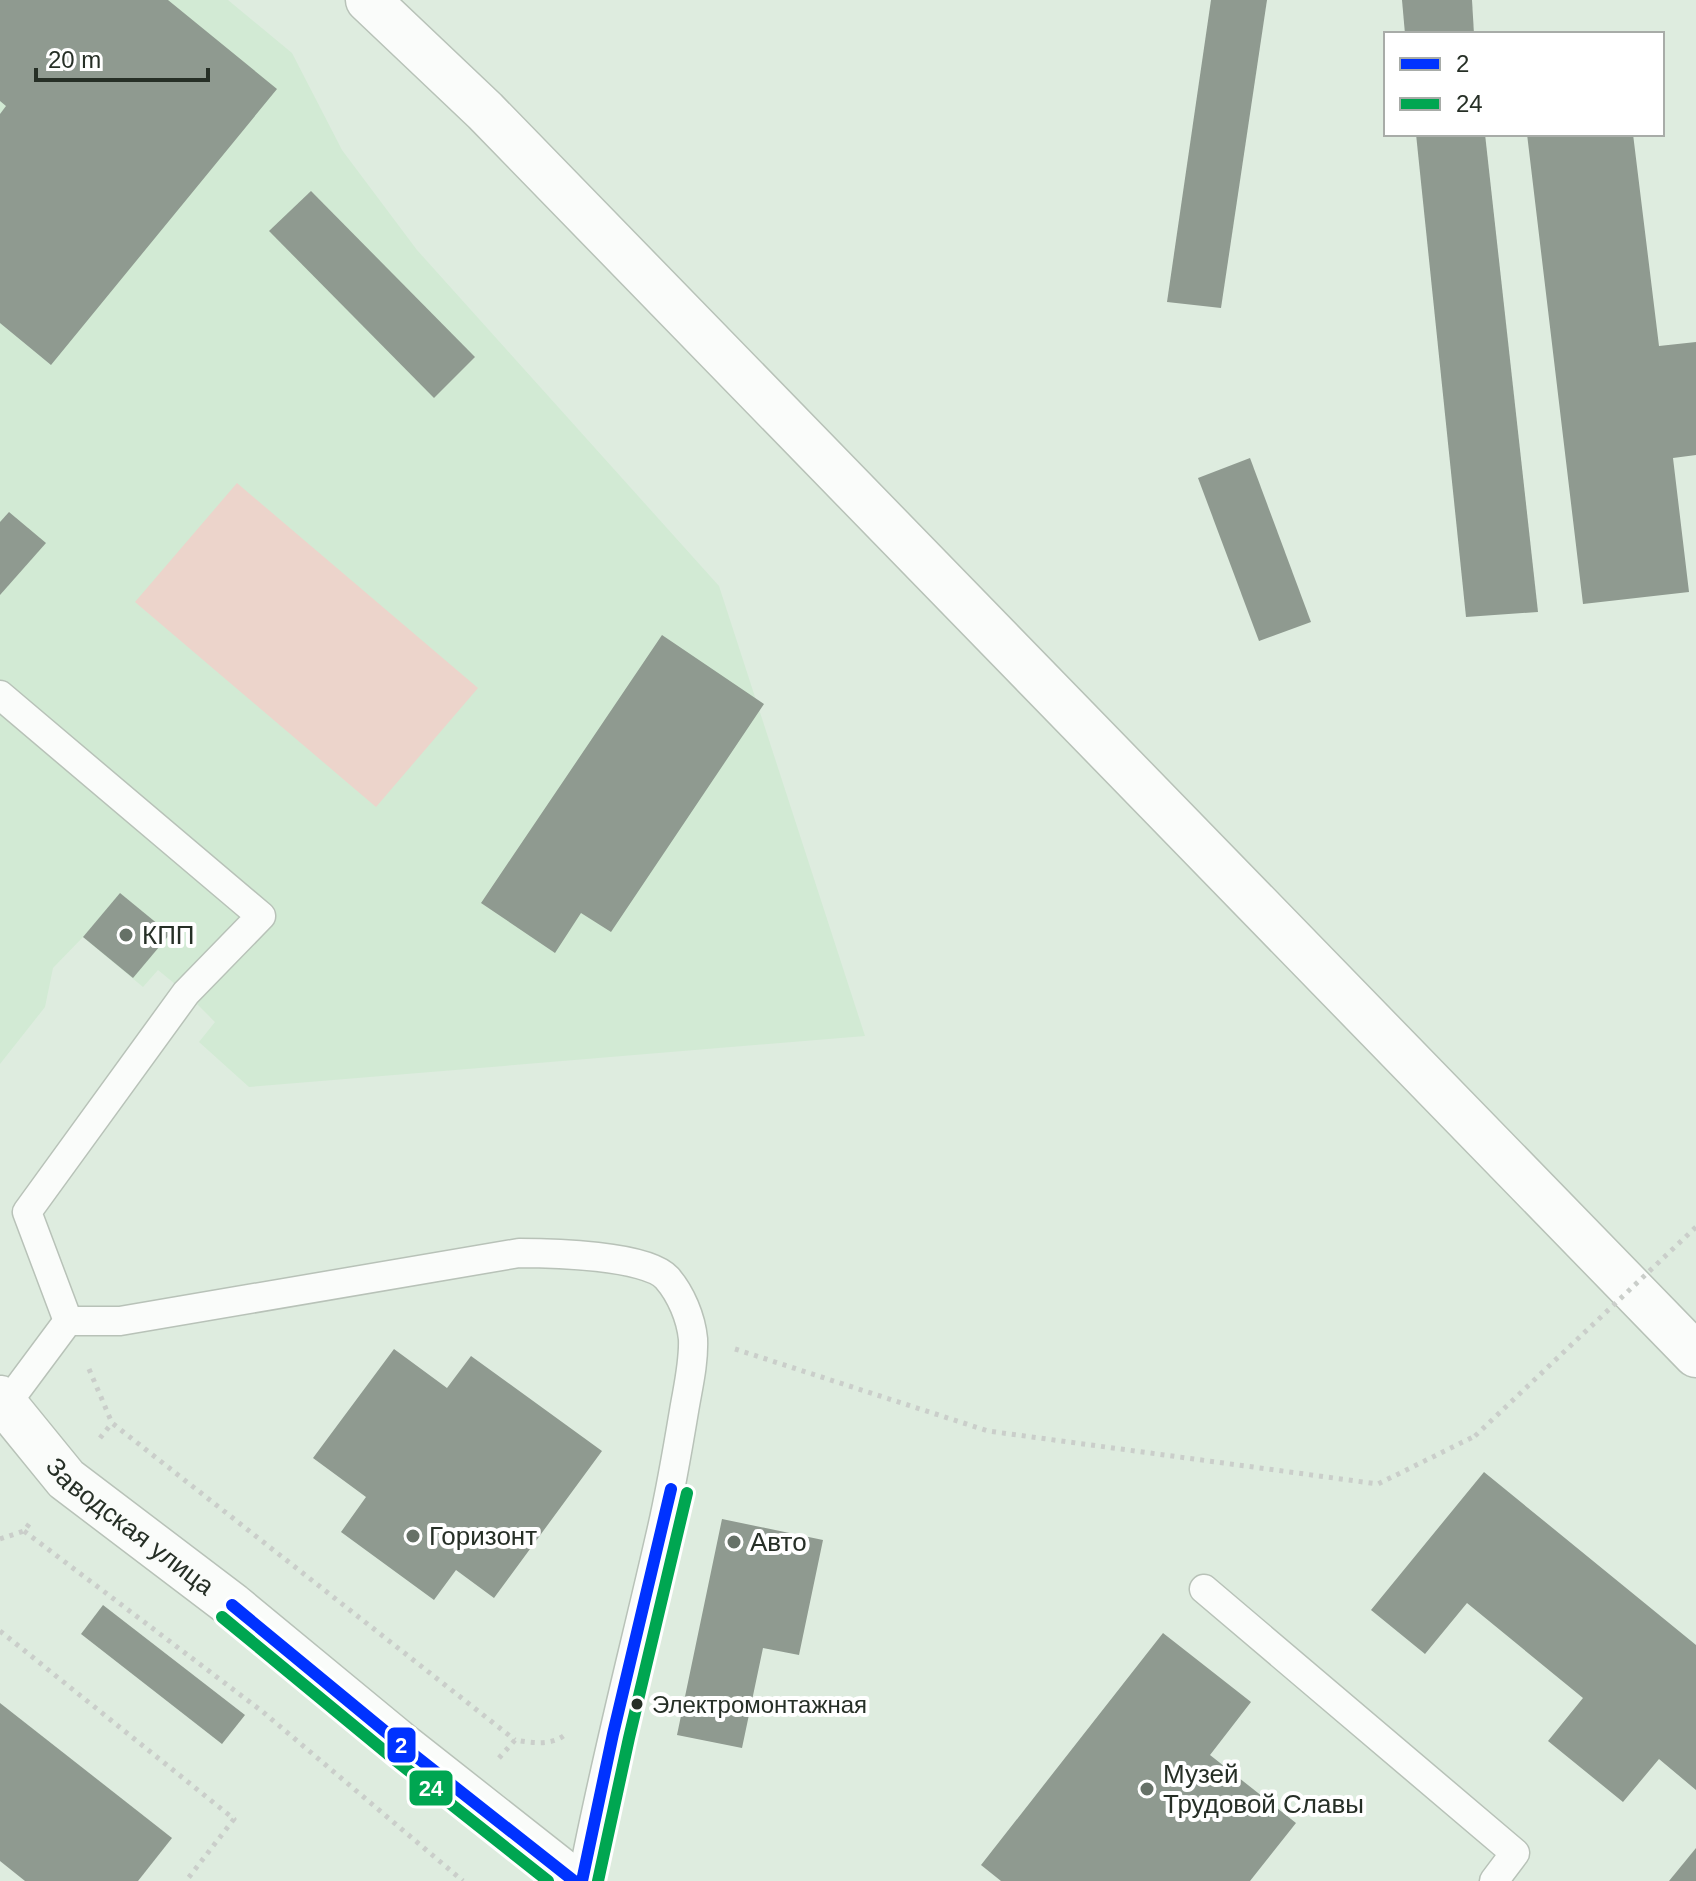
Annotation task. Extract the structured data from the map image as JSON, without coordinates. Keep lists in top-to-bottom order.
{
  "streets": {
    "street": ["Заводская улица"]
  },
  "places": [
    "КПП",
    "Горизонт",
    "Авто",
    "Электромонтажная",
    "Музей Трудовой Славы"
  ],
  "lines": ["transit line 2", "transit line 24"],
  "legend": ["2", "24"],
  "scale_bar": "20 m"
}
